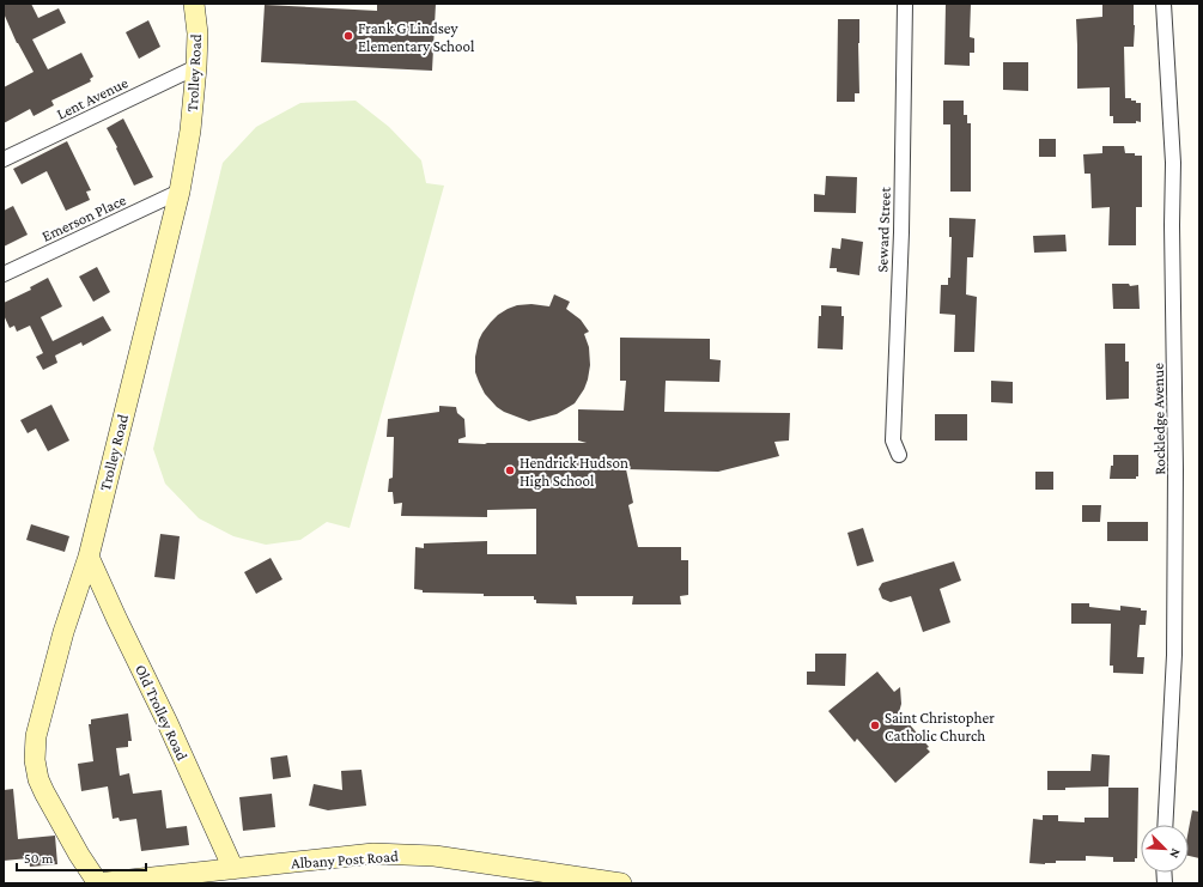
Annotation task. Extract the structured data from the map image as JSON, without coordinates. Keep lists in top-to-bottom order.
{
  "streets": {
    "street": [
      "Trolley Road",
      "Lent Avenue",
      "Emerson Place",
      "Seward Street",
      "Rockledge Avenue",
      "Old Trolley Road",
      "Albany Post Road"
    ]
  },
  "crossings": [
    ["Trolley Road", "Lent Avenue"],
    ["Trolley Road", "Emerson Place"],
    ["Trolley Road", "Old Trolley Road"],
    ["Trolley Road", "Albany Post Road"],
    ["Old Trolley Road", "Albany Post Road"]
  ],
  "places": ["Frank G Lindsey Elementary School", "Hendrick Hudson High School", "Saint Christopher Catholic Church"],
  "scale_bar": "50 m",
  "north": "bottom right"
}
